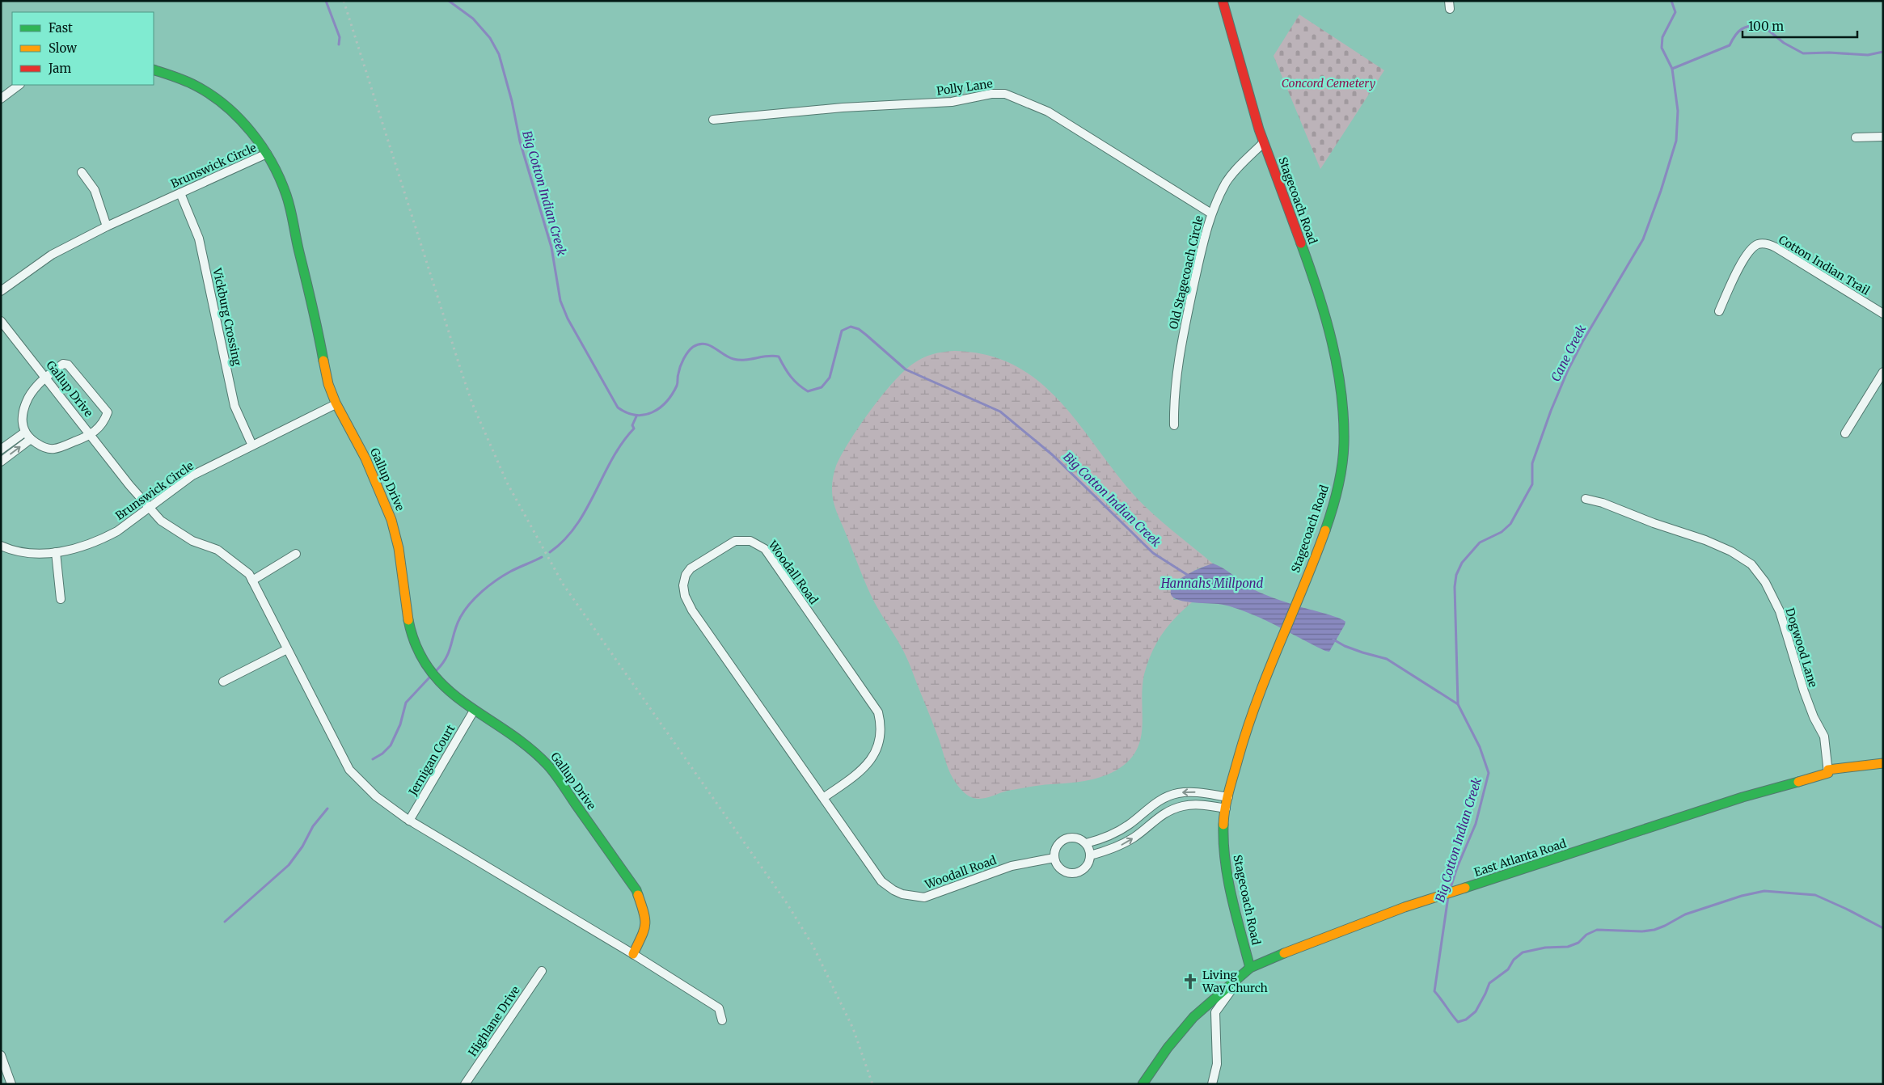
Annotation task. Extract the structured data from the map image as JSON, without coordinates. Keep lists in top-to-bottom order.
{
  "streets": {
    "street": [
      "Polly Lane",
      "Brunswick Circle",
      "Stagecoach Road",
      "Cotton Indian Trail",
      "Old Stagecoach Circle",
      "Vickburg Crossing",
      "Gallup Drive",
      "Woodall Road",
      "Dogwood Lane",
      "Jernigan Court",
      "East Atlanta Road",
      "Highlane Drive"
    ]
  },
  "crossings": [
    ["Polly Lane", "Old Stagecoach Circle"],
    ["Brunswick Circle", "Vickburg Crossing"],
    ["Brunswick Circle", "Gallup Drive"],
    ["Stagecoach Road", "Old Stagecoach Circle"],
    ["Stagecoach Road", "East Atlanta Road"],
    ["Gallup Drive", "Jernigan Court"],
    ["Dogwood Lane", "East Atlanta Road"]
  ],
  "water": ["Big Cotton Indian Creek", "Cane Creek", "Hannahs Millpond"],
  "parks": ["Concord Cemetery"],
  "places": {
    "church": ["Living Way Church"]
  },
  "legend": ["Fast", "Slow", "Jam"],
  "scale_bar": "100 m"
}
